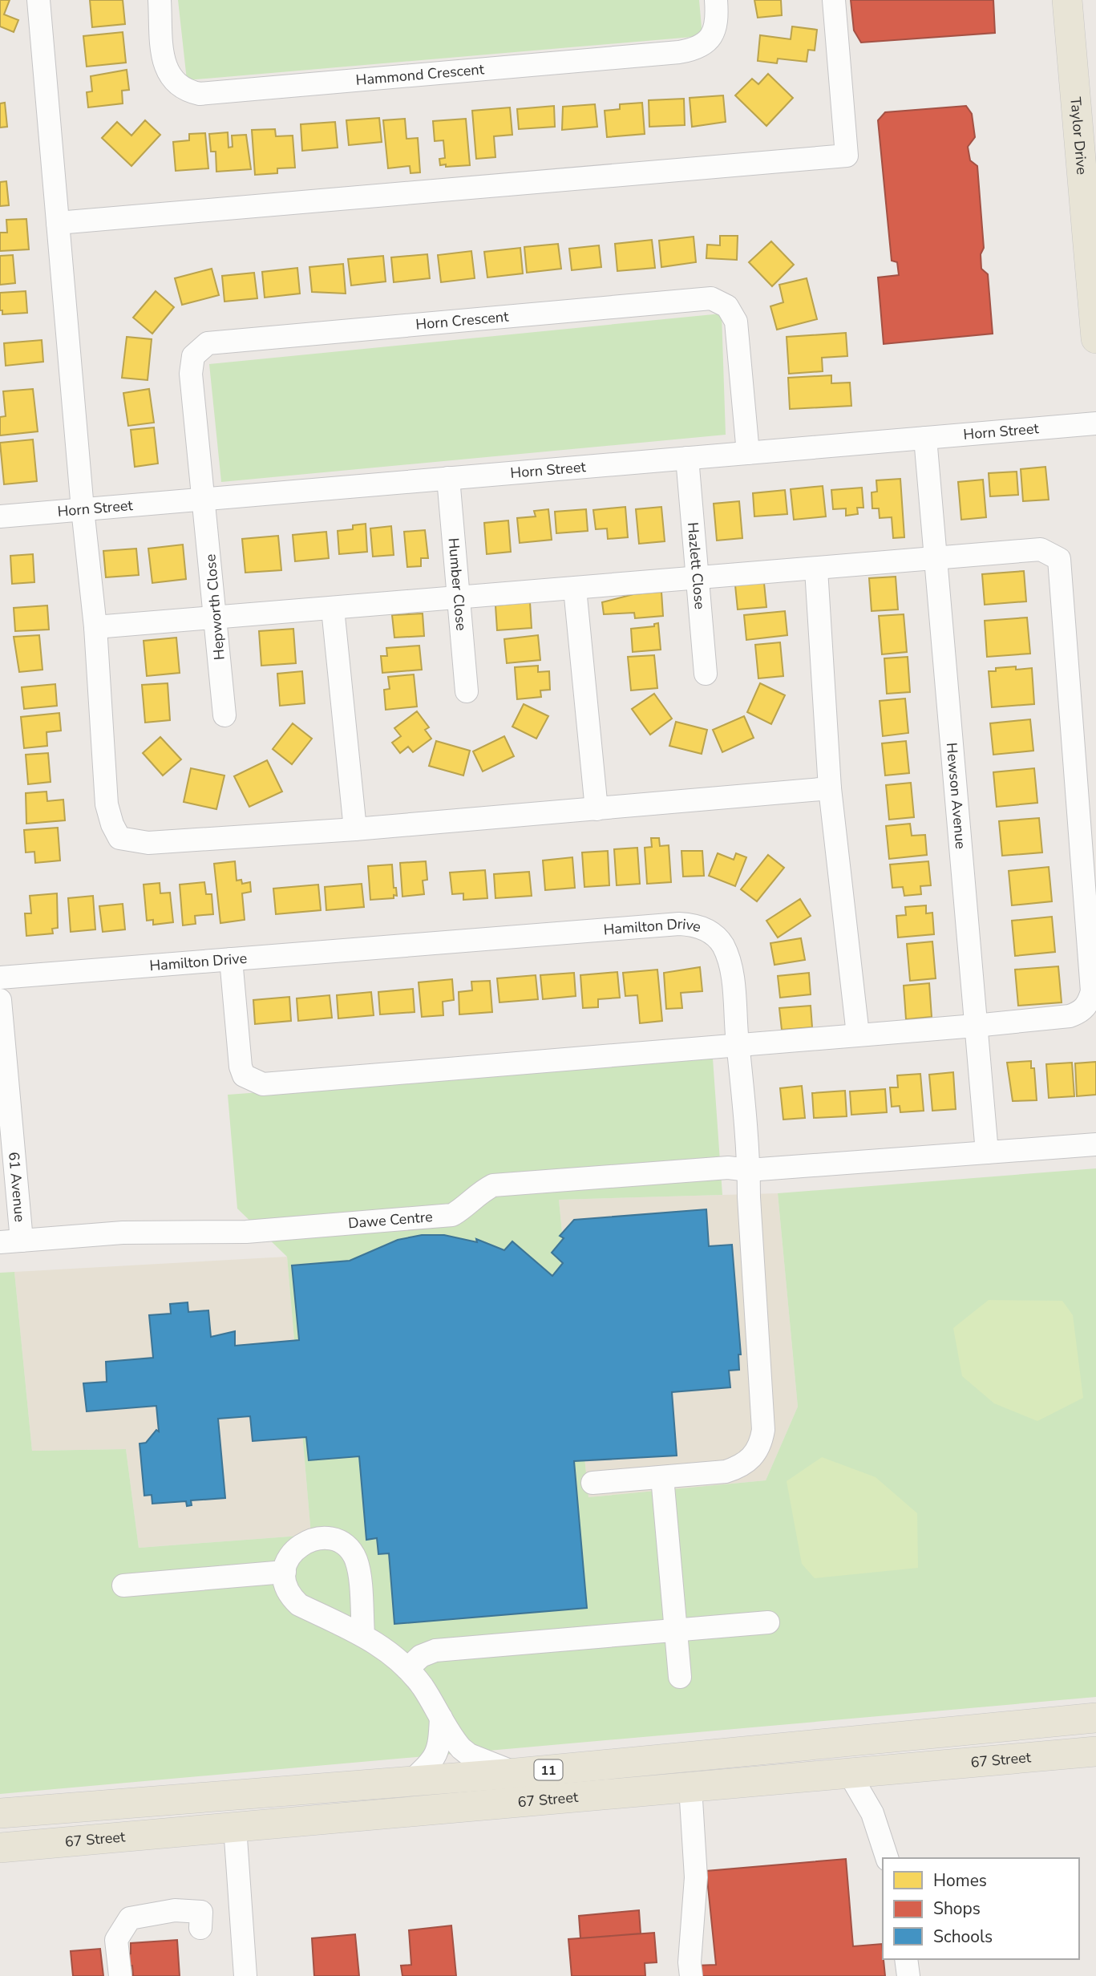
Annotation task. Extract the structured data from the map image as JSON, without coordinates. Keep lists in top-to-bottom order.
{
  "streets": {
    "main road": ["Taylor Drive", "67 Street", "11"],
    "street": [
      "Hammond Crescent",
      "Horn Crescent",
      "Horn Street",
      "Hazlett Close",
      "Humber Close",
      "Hepworth Close",
      "Hewson Avenue",
      "Hamilton Drive",
      "61 Avenue",
      "Dawe Centre"
    ]
  },
  "crossings": [
    ["Horn Crescent", "Horn Street"],
    ["Horn Crescent", "Hepworth Close"],
    ["Horn Street", "Hazlett Close"],
    ["Horn Street", "Humber Close"],
    ["Horn Street", "Hepworth Close"],
    ["Horn Street", "Hewson Avenue"],
    ["Hamilton Drive", "Dawe Centre"],
    ["61 Avenue", "Dawe Centre"]
  ],
  "legend": ["Homes", "Shops", "Schools"]
}
